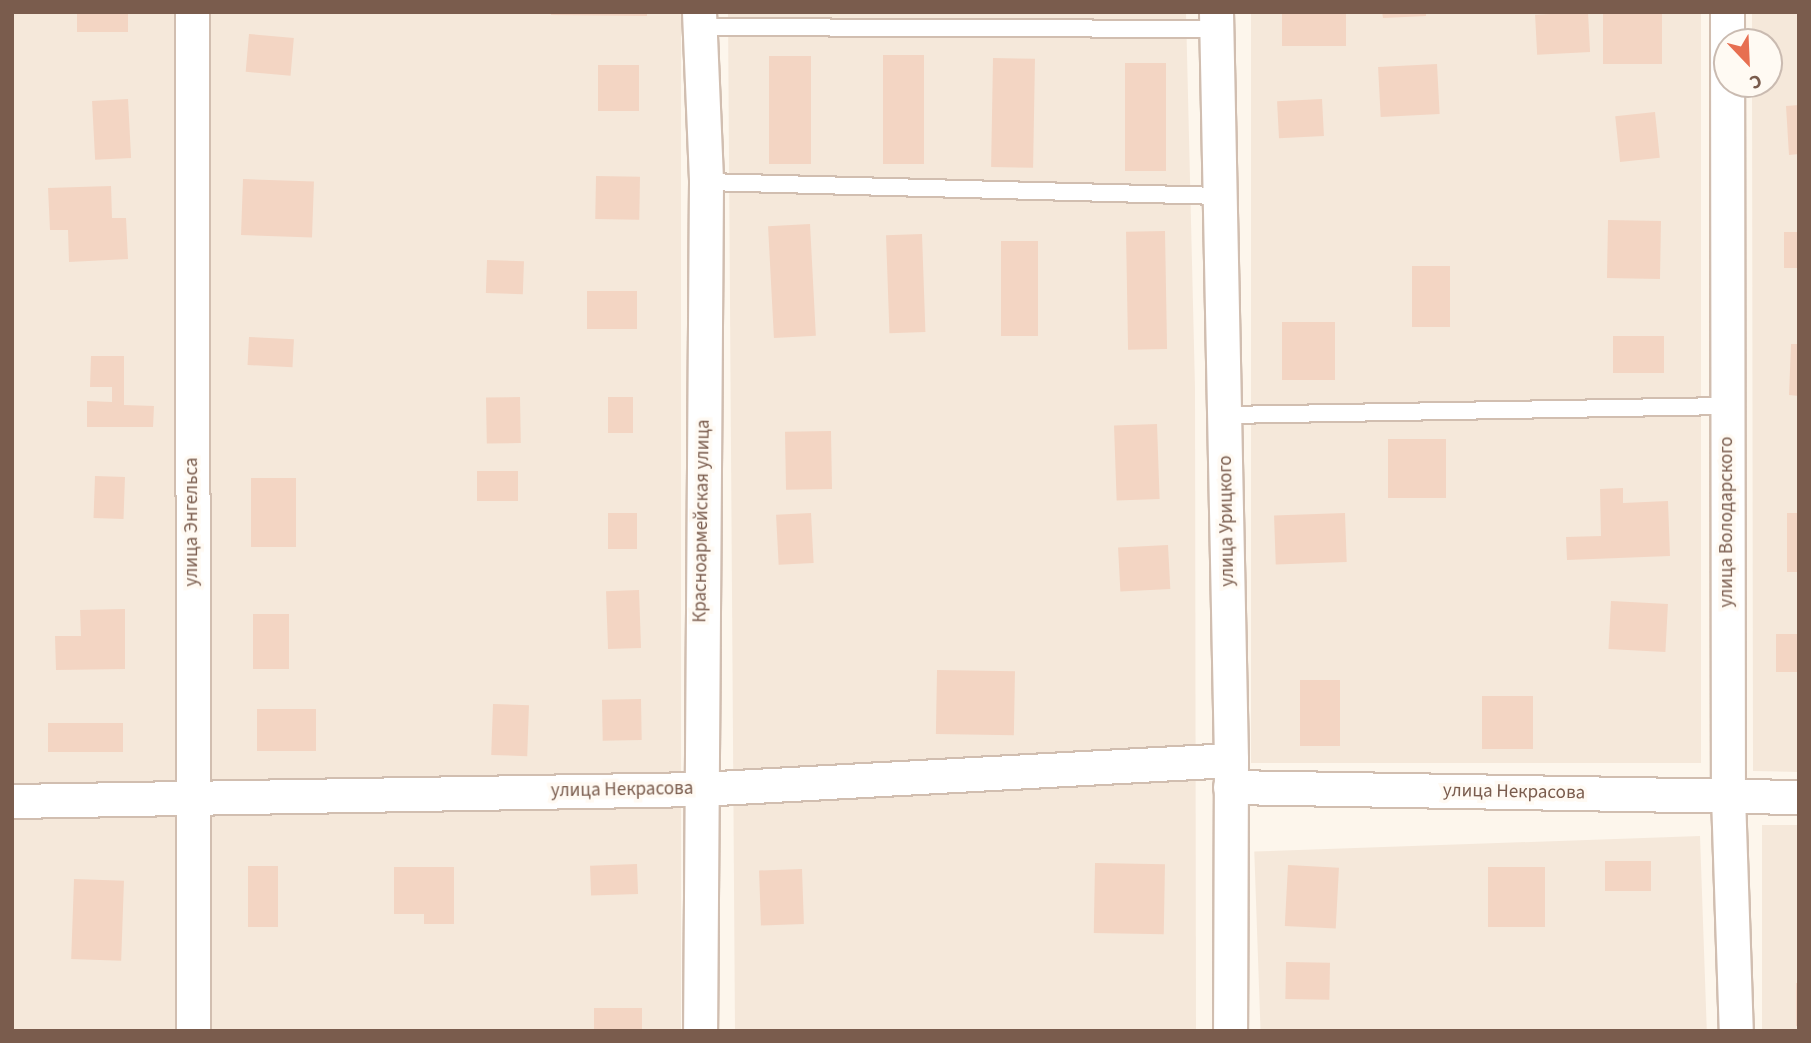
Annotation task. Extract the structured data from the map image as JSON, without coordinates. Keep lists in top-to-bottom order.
{
  "streets": {
    "street": [
      "Красноармейская улица",
      "улица Урицкого",
      "улица Энгельса",
      "улица Володарского",
      "улица Некрасова"
    ]
  },
  "crossings": [
    ["Красноармейская улица", "улица Некрасова"],
    ["улица Урицкого", "улица Некрасова"],
    ["улица Энгельса", "улица Некрасова"],
    ["улица Володарского", "улица Некрасова"]
  ],
  "north": "bottom right"
}
